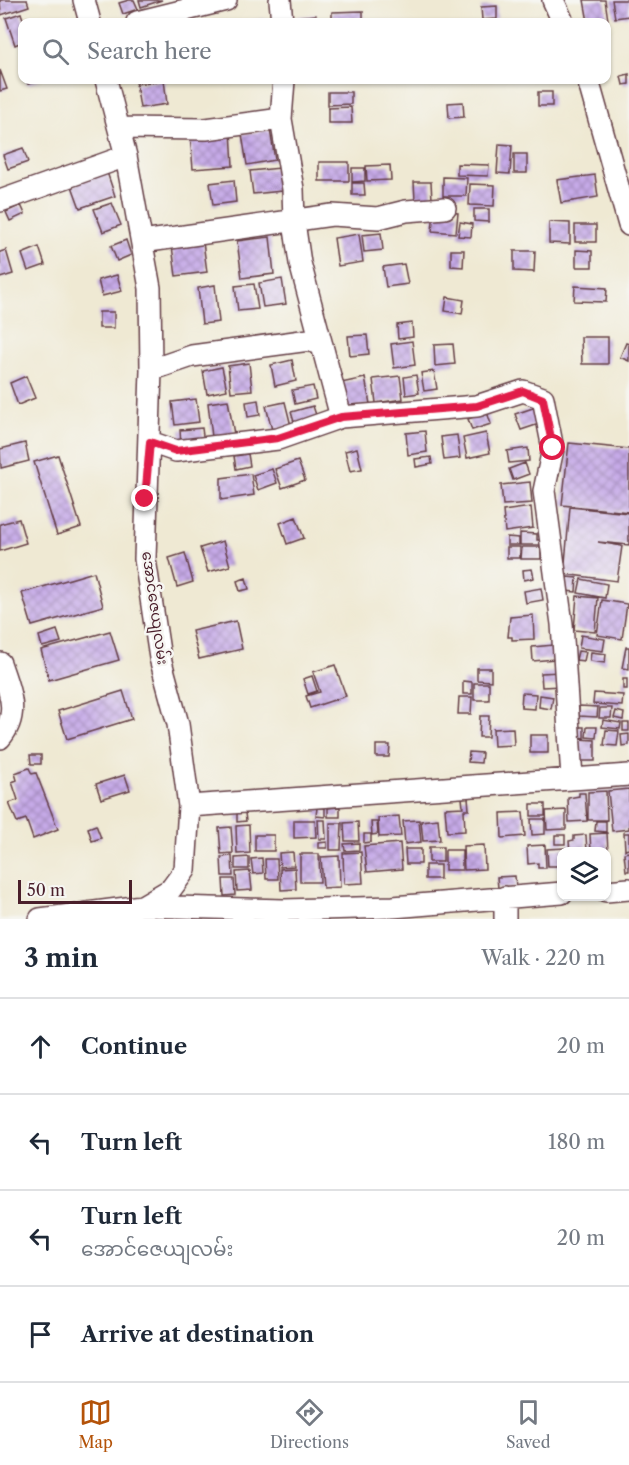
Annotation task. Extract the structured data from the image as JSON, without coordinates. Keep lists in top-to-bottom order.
{
  "streets": {
    "street": ["အောင်ဇေယျလမ်း"]
  },
  "scale_bar": "50 m",
  "page": {
    "search": "Search here",
    "scale": "50 m",
    "heading": ["3 min", "Walk · 220 m"],
    "list": [
      ["Continue", "20 m"],
      ["Turn left", "180 m"],
      ["Turn left", "အောင်ဇေယျလမ်း", "20 m"],
      "Arrive at destination"
    ],
    "nav": ["Map", "Directions", "Saved"]
  }
}
